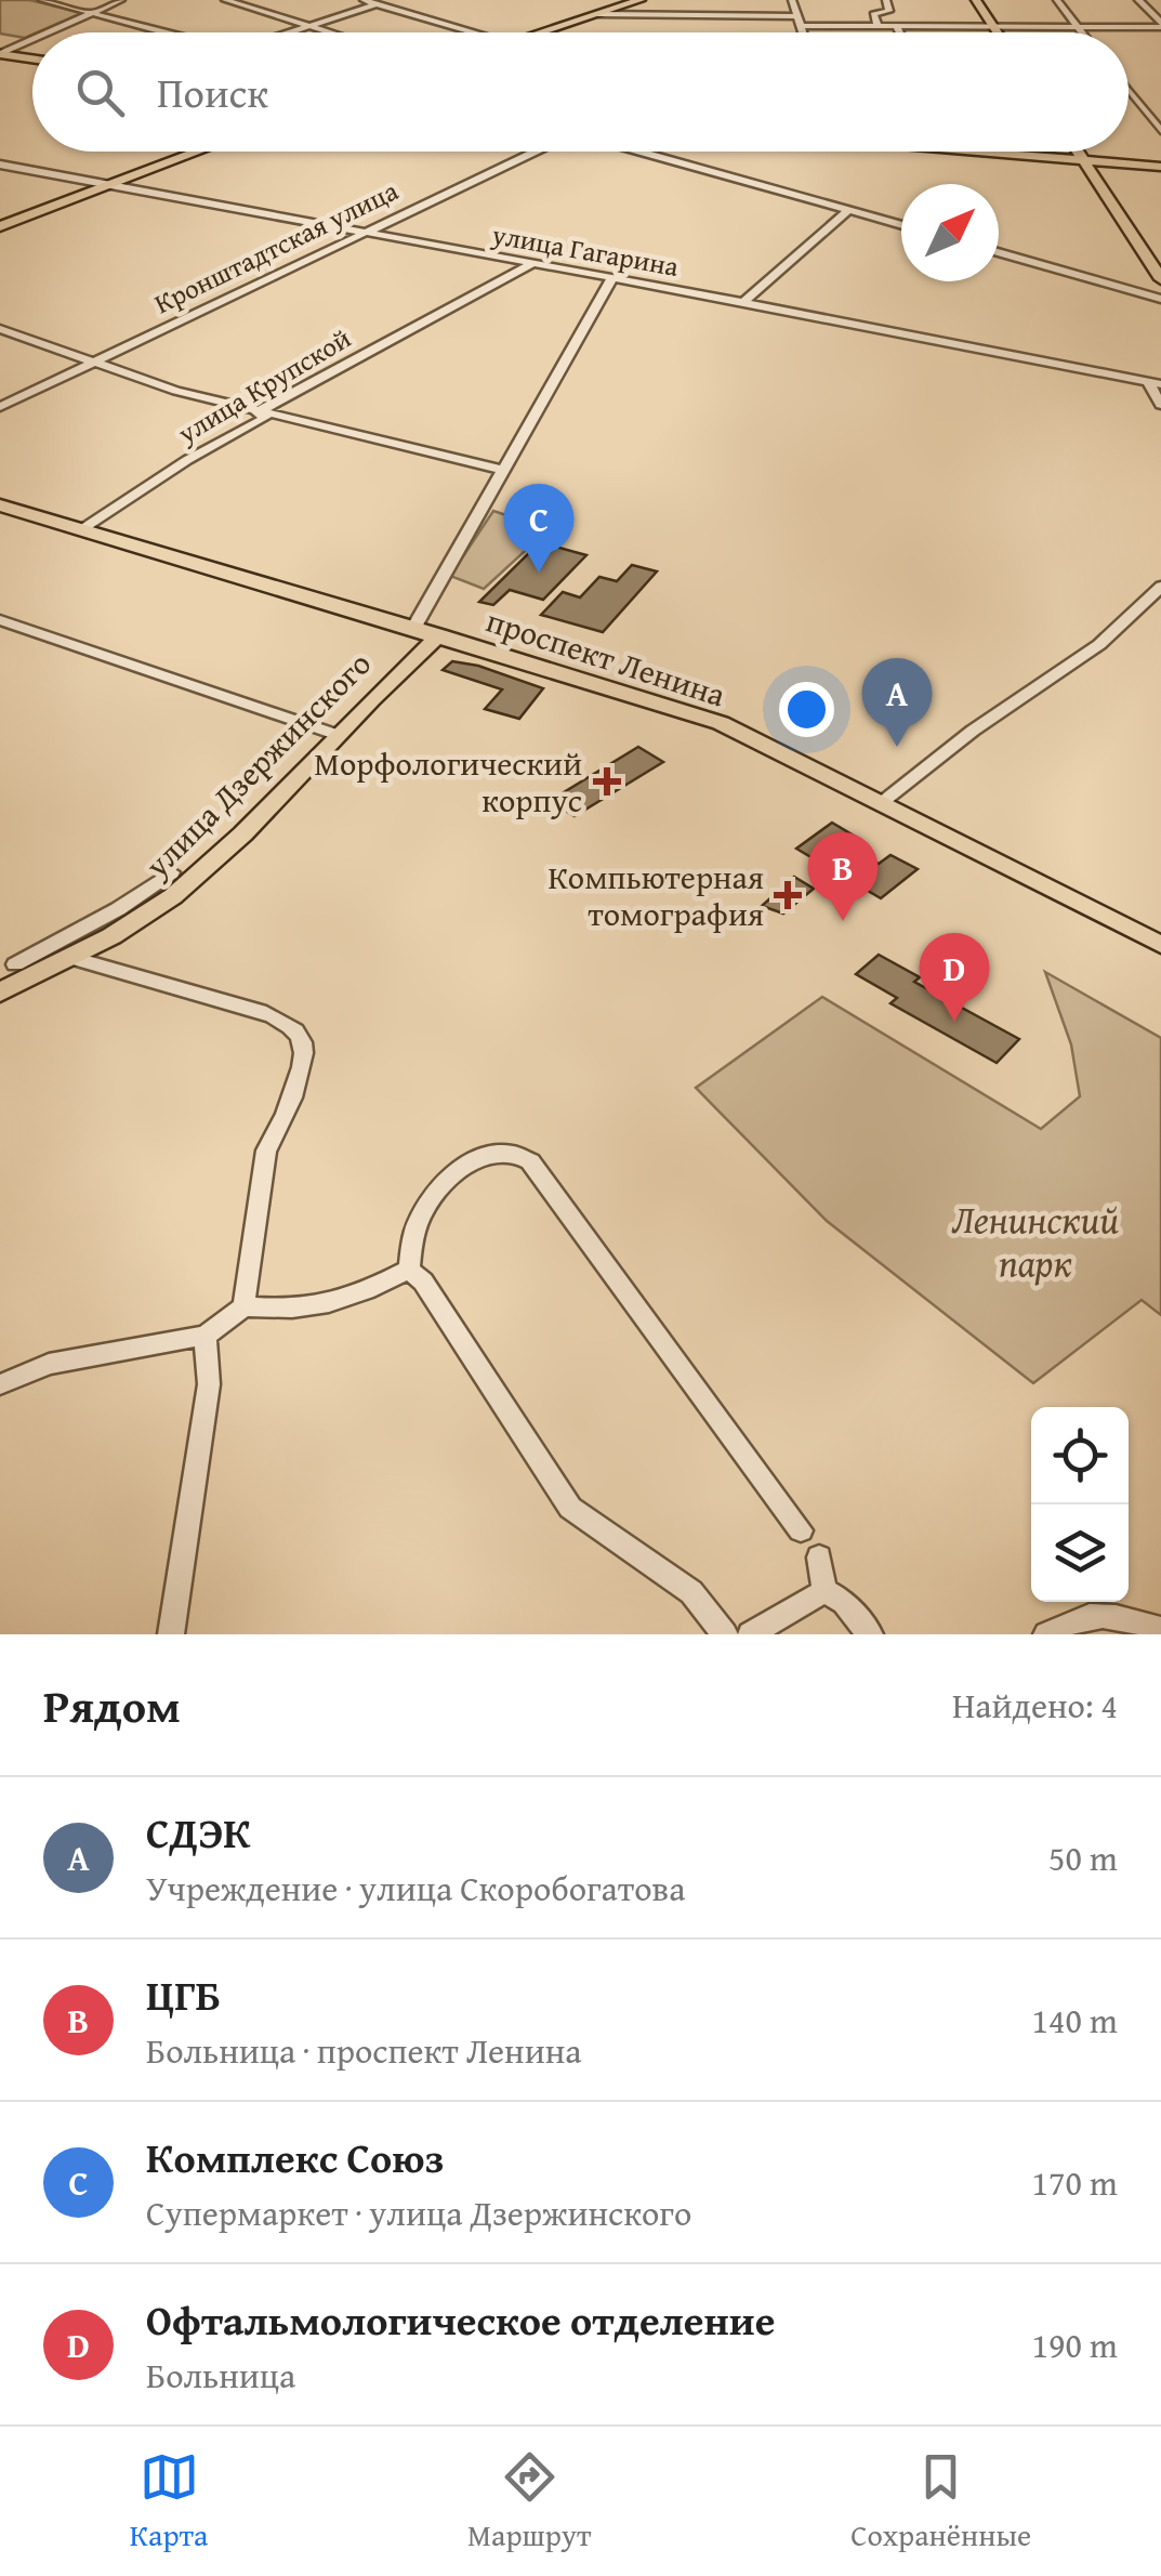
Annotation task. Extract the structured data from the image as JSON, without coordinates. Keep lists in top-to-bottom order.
{
  "streets": {
    "main road": ["проспект Ленина", "улица Дзержинского"],
    "street": ["Кронштадтская улица", "улица Гагарина", "улица Крупской"]
  },
  "crossings": [
    ["Кронштадтская улица", "улица Гагарина"],
    ["улица Гагарина", "улица Крупской"],
    ["улица Крупской", "проспект Ленина"],
    ["проспект Ленина", "улица Дзержинского"]
  ],
  "parks": ["Ленинский парк"],
  "places": {
    "health": ["Морфологический корпус", "Компьютерная томография"]
  },
  "north": "top right",
  "page": {
    "search": "Поиск",
    "pins": [
      "C",
      "A",
      "B",
      "D"
    ],
    "heading": ["Рядом", "Найдено: 4"],
    "list": [
      {
        "mark": "A",
        "name": "СДЭК",
        "note": "Учреждение · улица Скоробогатова",
        "value": "50 m"
      },
      {
        "mark": "B",
        "name": "ЦГБ",
        "note": "Больница · проспект Ленина",
        "value": "140 m"
      },
      {
        "mark": "C",
        "name": "Комплекс Союз",
        "note": "Супермаркет · улица Дзержинского",
        "value": "170 m"
      },
      {
        "mark": "D",
        "name": "Офтальмологическое отделение",
        "note": "Больница",
        "value": "190 m"
      }
    ],
    "nav": ["Карта", "Маршрут", "Сохранённые"]
  }
}
